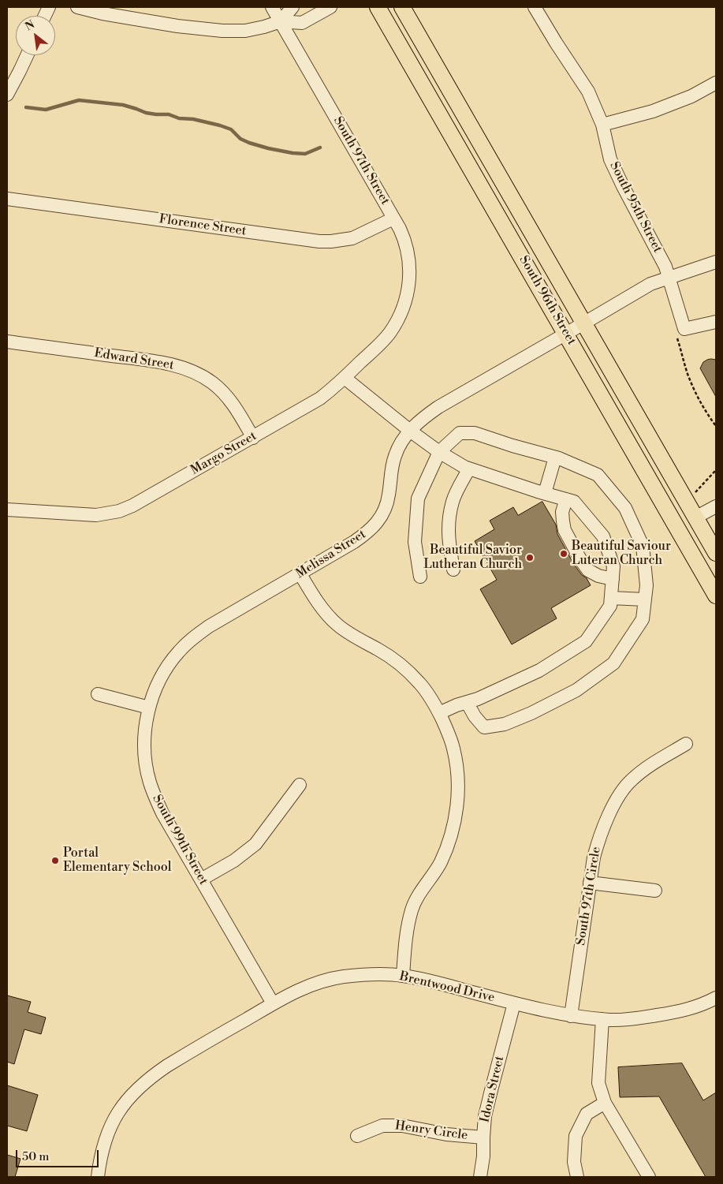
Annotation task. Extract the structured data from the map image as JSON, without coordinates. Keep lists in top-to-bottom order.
{
  "streets": {
    "main road": ["South 96th Street"],
    "street": [
      "South 97th Street",
      "South 95th Street",
      "Florence Street",
      "Edward Street",
      "Margo Street",
      "Melissa Street",
      "South 99th Street",
      "South 97th Circle",
      "Brentwood Drive",
      "Idora Street",
      "Henry Circle"
    ]
  },
  "crossings": [
    ["South 97th Street", "Florence Street"],
    ["South 97th Street", "Margo Street"],
    ["South 95th Street", "Melissa Street"],
    ["South 96th Street", "Melissa Street"],
    ["Edward Street", "Margo Street"],
    ["Melissa Street", "South 99th Street"],
    ["South 99th Street", "Brentwood Drive"],
    ["South 97th Circle", "Brentwood Drive"],
    ["Brentwood Drive", "Idora Street"],
    ["Idora Street", "Henry Circle"]
  ],
  "places": ["Beautiful Saviour Luteran Church", "Beautiful Savior Lutheran Church", "Portal Elementary School"],
  "scale_bar": "50 m",
  "north": "top left"
}
